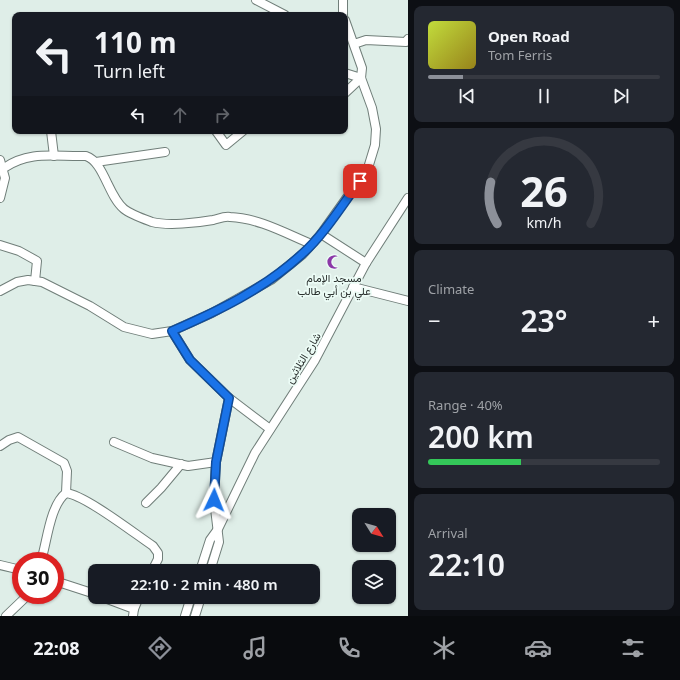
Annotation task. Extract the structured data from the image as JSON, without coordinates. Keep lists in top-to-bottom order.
{
  "streets": {
    "street": ["شارع الثلاثين"]
  },
  "places": {
    "mosque": ["مسجد الإمام علي بن أبي طالب"]
  },
  "north": "bottom right",
  "page": {
    "turn": ["110 m", "Turn left"],
    "song": ["Open Road", "Tom Ferris"],
    "tile": [
      "Climate",
      ["Range · 40%", "200 km"],
      ["Arrival", "22:10"]
    ],
    "heat": ["−", "23°", "+"],
    "limit": "30",
    "trip": "22:10 · 2 min · 480 m",
    "tabs": "22:08",
    "gauge": ["26", "km/h"]
  }
}
